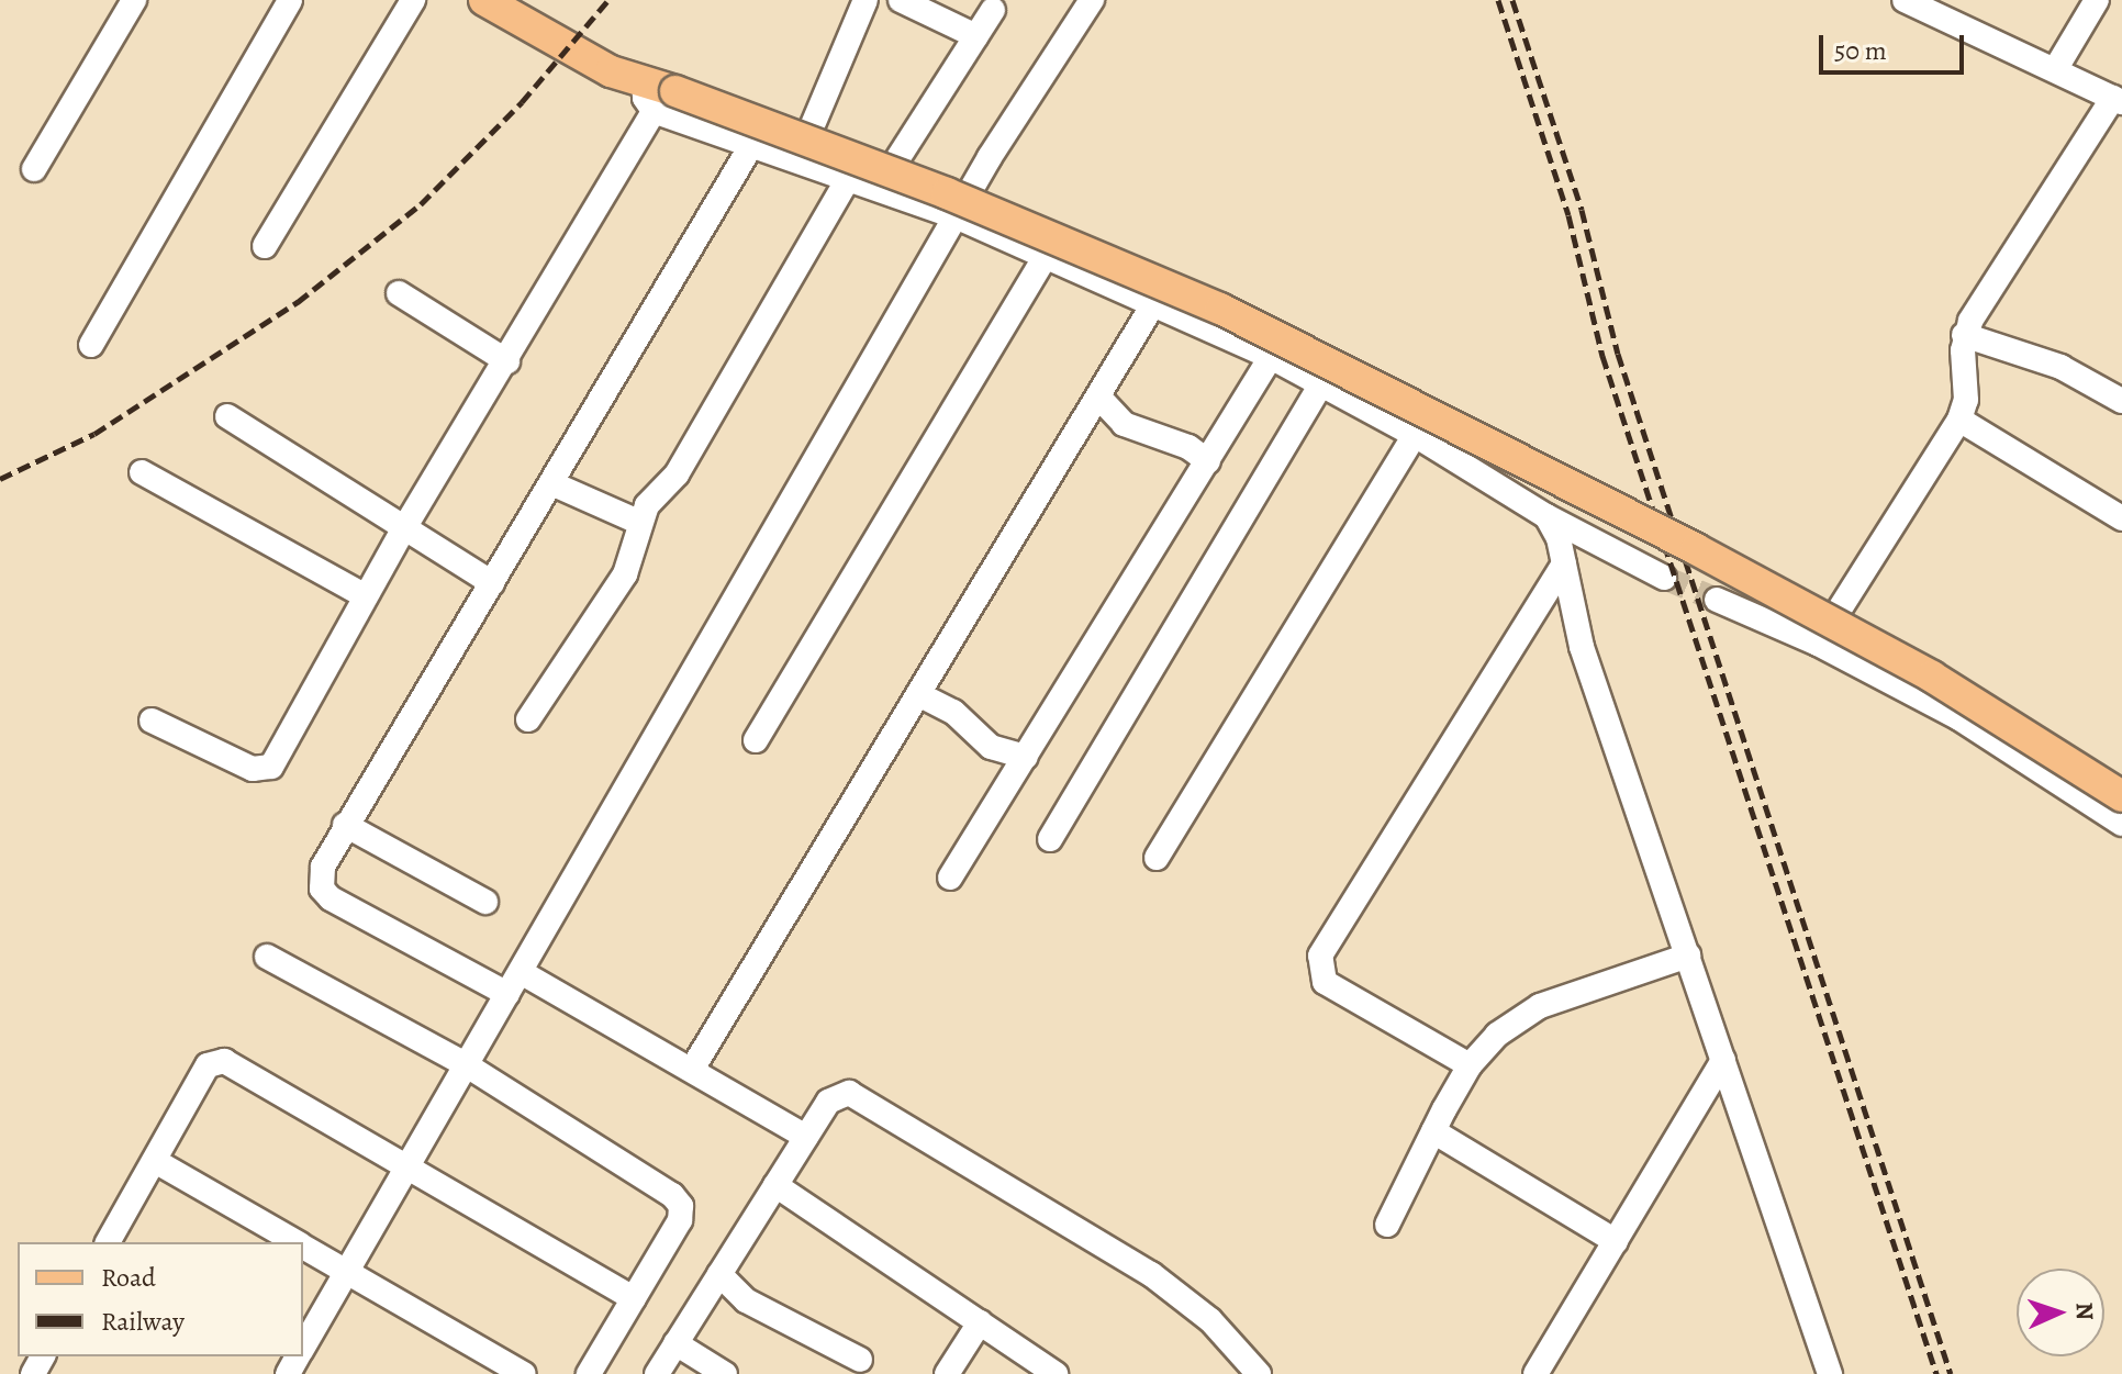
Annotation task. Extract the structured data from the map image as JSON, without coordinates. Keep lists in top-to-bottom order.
{
  "legend": ["Road", "Railway"],
  "scale_bar": "50 m",
  "north": "right"
}
